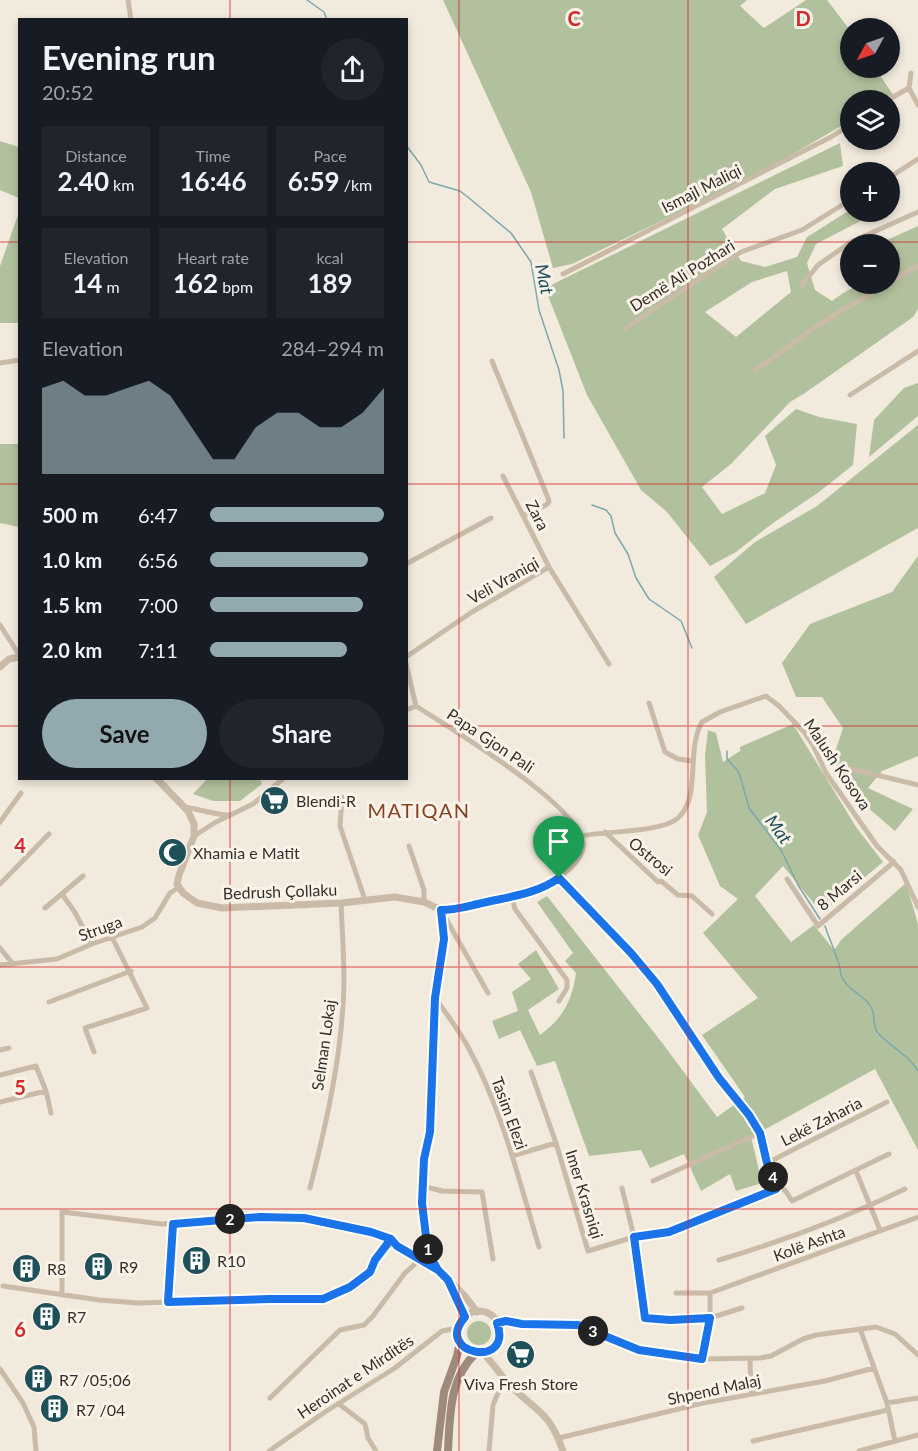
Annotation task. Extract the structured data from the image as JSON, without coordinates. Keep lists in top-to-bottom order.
{
  "streets": {
    "street": [
      "Ismajl Maliqi",
      "Demë Ali Pozhari",
      "Zara",
      "Veli Vraniqi",
      "Papa Gjon Pali",
      "Malush Kosova",
      "Ostrosi",
      "8 Marsi",
      "Bedrush Çollaku",
      "Struga",
      "Selman Lokaj",
      "Tasim Elezi",
      "Lekë Zaharia",
      "Imer Krasniqi",
      "Kolë Ashta",
      "Heroinat e Mirditës",
      "Shpend Malaj"
    ]
  },
  "crossings": [
    ["Zara", "Veli Vraniqi"],
    ["Papa Gjon Pali", "Malush Kosova"],
    ["Malush Kosova", "Ostrosi"],
    ["Malush Kosova", "8 Marsi"],
    ["Bedrush Çollaku", "Struga"],
    ["Bedrush Çollaku", "Selman Lokaj"],
    ["Tasim Elezi", "Imer Krasniqi"]
  ],
  "districts": ["MATIQAN"],
  "water": ["Mat"],
  "places": {
    "supermarket": ["Blendi-R", "Viva Fresh Store"],
    "mosque": ["Xhamia e Matit"],
    "building": [
      "R10",
      "R9",
      "R8",
      "R7",
      "R7 /05;06",
      "R7 /04"
    ]
  },
  "north": "bottom left",
  "page": {
    "map_buttons": ["+", "−"],
    "heading": ["Evening run", "20:52"],
    "stats": [
      ["Distance", "2.40 km"],
      ["Time", "16:46"],
      ["Pace", "6:59 /km"],
      ["Elevation", "14 m"],
      ["Heart rate", "162 bpm"],
      ["kcal", "189"]
    ],
    "chart": ["Elevation", "284–294 m"],
    "list": [
      {
        "name": "500 m",
        "note": "6:47"
      },
      {
        "name": "1.0 km",
        "note": "6:56"
      },
      {
        "name": "1.5 km",
        "note": "7:00"
      },
      {
        "name": "2.0 km",
        "note": "7:11"
      }
    ],
    "buttons": ["Save", "Share"],
    "pins": [
      "4",
      "2",
      "1",
      "3"
    ]
  },
  "grid": {
    "columns": ["C", "D"],
    "rows": ["4", "5", "6"]
  }
}
